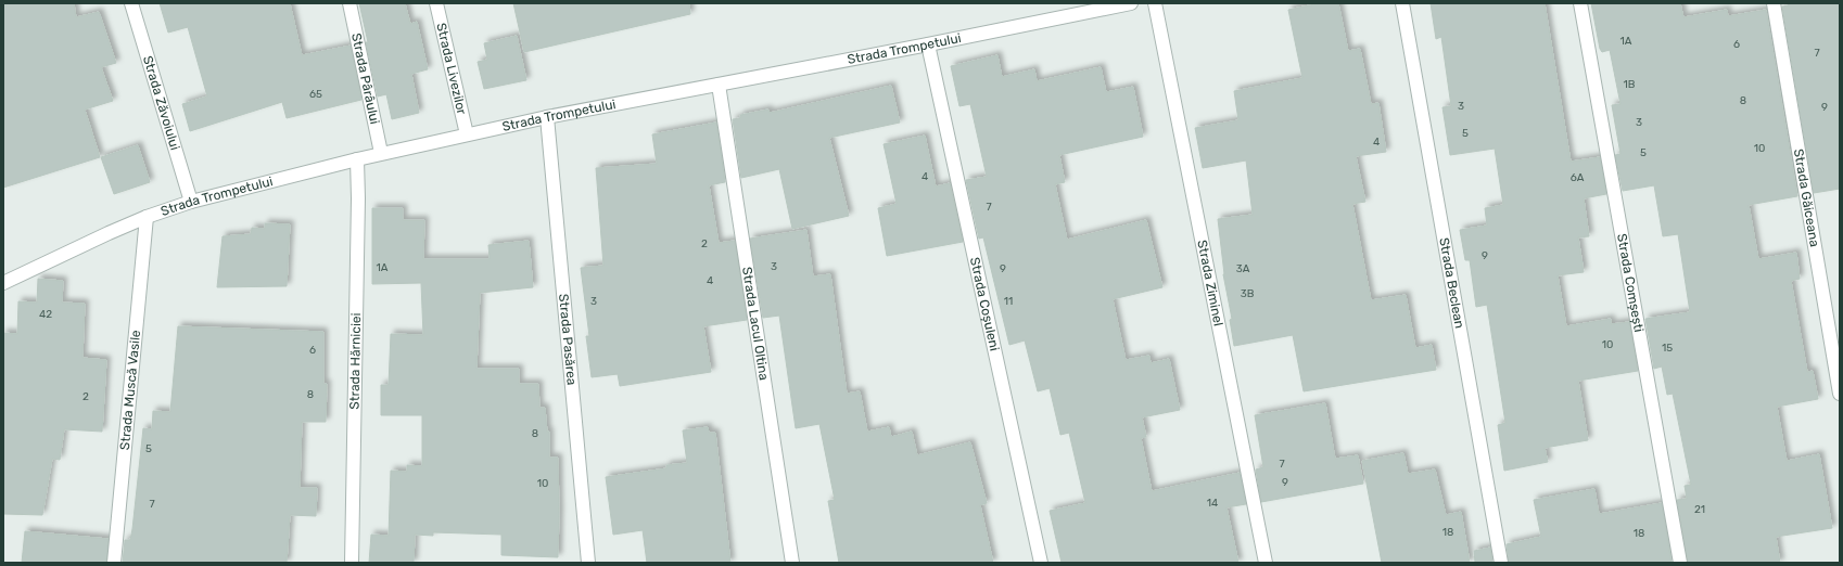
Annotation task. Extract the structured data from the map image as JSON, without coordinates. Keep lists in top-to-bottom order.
{
  "streets": {
    "street": [
      "Strada Trompetului",
      "Strada Livezilor",
      "Strada Pârâului",
      "Strada Zăvoiului",
      "Strada Găiceana",
      "Strada Ziminel",
      "Strada Beclean",
      "Strada Comșești",
      "Strada Coșuleni",
      "Strada Lacul Oltina",
      "Strada Pasărea",
      "Strada Hărniciei",
      "Strada Muscă Vasile"
    ]
  },
  "crossings": [
    ["Strada Trompetului", "Strada Livezilor"],
    ["Strada Trompetului", "Strada Pârâului"],
    ["Strada Trompetului", "Strada Zăvoiului"],
    ["Strada Trompetului", "Strada Coșuleni"],
    ["Strada Trompetului", "Strada Lacul Oltina"],
    ["Strada Trompetului", "Strada Pasărea"],
    ["Strada Trompetului", "Strada Hărniciei"],
    ["Strada Trompetului", "Strada Muscă Vasile"]
  ],
  "house_numbers": [
    "1A",
    "6",
    "7",
    "1B",
    "65",
    "8",
    "3",
    "9",
    "3",
    "5",
    "4",
    "10",
    "5",
    "4",
    "6A",
    "7",
    "2",
    "9",
    "3",
    "1A",
    "9",
    "3A",
    "4",
    "3B",
    "3",
    "11",
    "42",
    "10",
    "15",
    "6",
    "8",
    "2",
    "8",
    "5",
    "7",
    "9",
    "10",
    "14",
    "7",
    "21",
    "18",
    "18"
  ]
}
